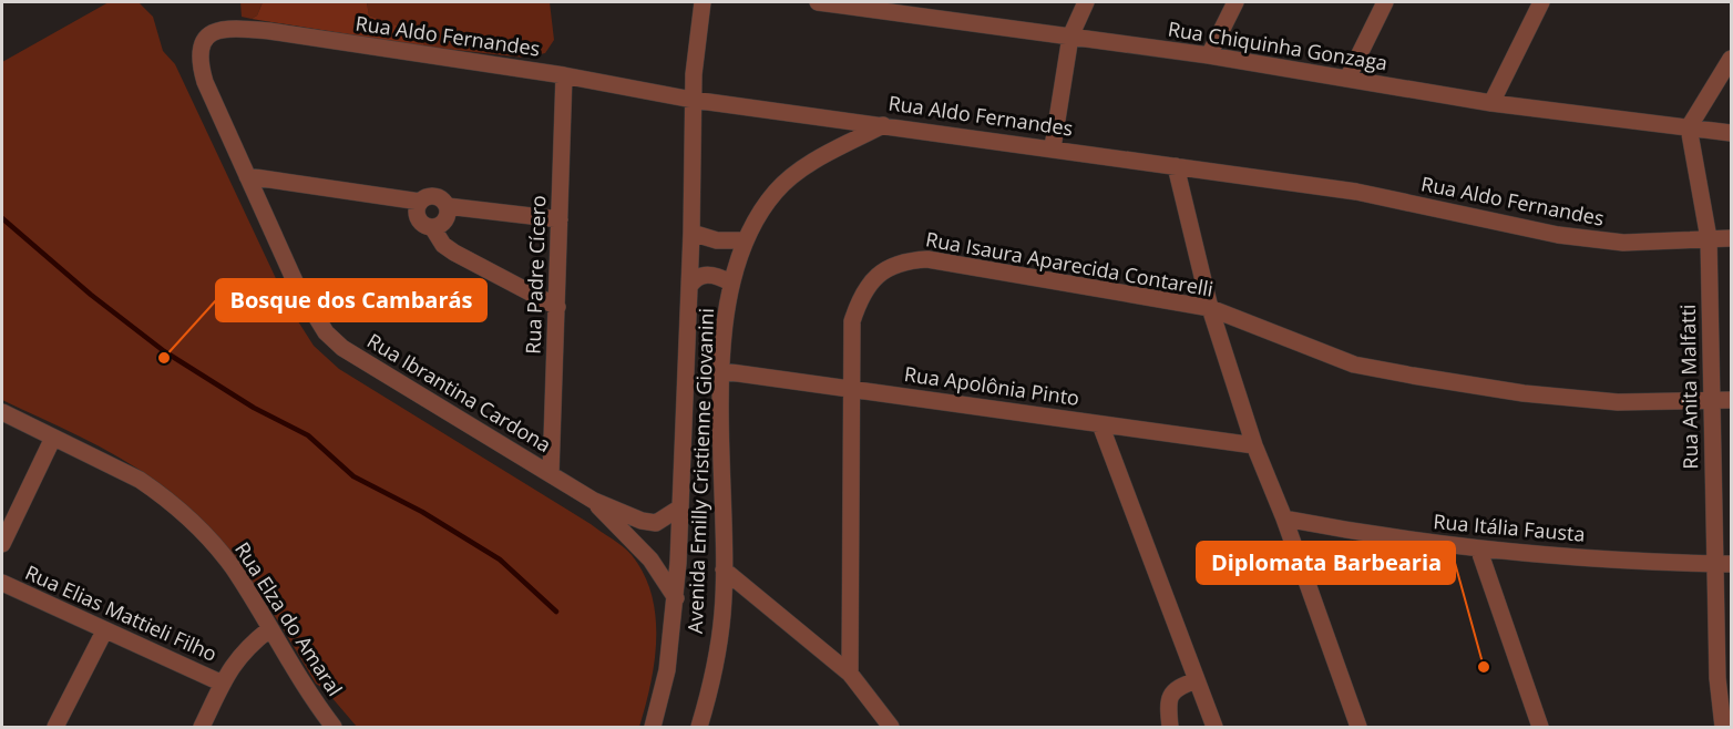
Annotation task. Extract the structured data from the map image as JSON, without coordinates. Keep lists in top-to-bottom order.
{
  "streets": {
    "street": [
      "Rua Aldo Fernandes",
      "Rua Chiquinha Gonzaga",
      "Rua Isaura Aparecida Contarelli",
      "Rua Padre Cícero",
      "Rua Apolônia Pinto",
      "Rua Anita Malfatti",
      "Rua Ibrantina Cardona",
      "Avenida Emilly Cristienne Giovanini",
      "Rua Itália Fausta",
      "Rua Elias Mattieli Filho",
      "Rua Elza do Amaral"
    ]
  },
  "crossings": [
    ["Rua Aldo Fernandes", "Rua Padre Cícero"],
    ["Rua Aldo Fernandes", "Rua Anita Malfatti"],
    ["Rua Aldo Fernandes", "Rua Ibrantina Cardona"],
    ["Rua Aldo Fernandes", "Avenida Emilly Cristienne Giovanini"],
    ["Rua Chiquinha Gonzaga", "Rua Anita Malfatti"],
    ["Rua Isaura Aparecida Contarelli", "Rua Apolônia Pinto"],
    ["Rua Isaura Aparecida Contarelli", "Rua Anita Malfatti"],
    ["Rua Padre Cícero", "Rua Ibrantina Cardona"],
    ["Rua Apolônia Pinto", "Avenida Emilly Cristienne Giovanini"],
    ["Rua Anita Malfatti", "Rua Itália Fausta"],
    ["Rua Ibrantina Cardona", "Avenida Emilly Cristienne Giovanini"]
  ],
  "places": ["Bosque dos Cambarás", "Diplomata Barbearia"]
}
